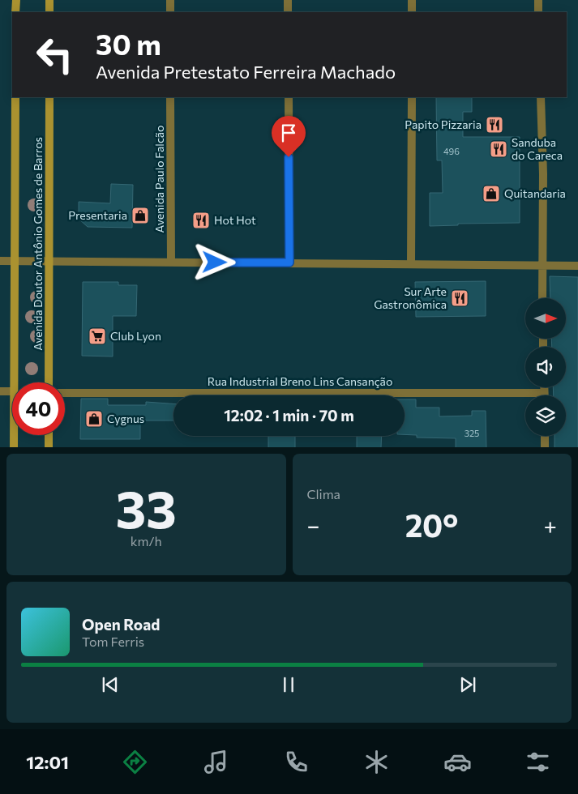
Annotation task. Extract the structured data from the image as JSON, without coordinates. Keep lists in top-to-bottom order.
{
  "streets": {
    "main road": ["Avenida Doutor Antônio Gomes de Barros"],
    "street": ["Avenida Paulo Falcão", "Rua Industrial Breno Lins Cansanção"]
  },
  "places": {
    "restaurant": [
      "Papito Pizzaria",
      "Sanduba do Careca",
      "Hot Hot",
      "Sur Arte Gastronômica"
    ],
    "shop": ["Quitandaria", "Presentaria", "Cygnus"],
    "supermarket": ["Club Lyon"]
  },
  "house_numbers": ["496", "325"],
  "north": "right",
  "page": {
    "turn": ["30 m", "Avenida Pretestato Ferreira Machado"],
    "limit": "40",
    "trip": "12:02 · 1 min · 70 m",
    "tile": [
      ["33", "km/h"],
      "Clima"
    ],
    "heat": ["−", "20°", "+"],
    "song": ["Open Road", "Tom Ferris"],
    "tabs": "12:01"
  }
}
